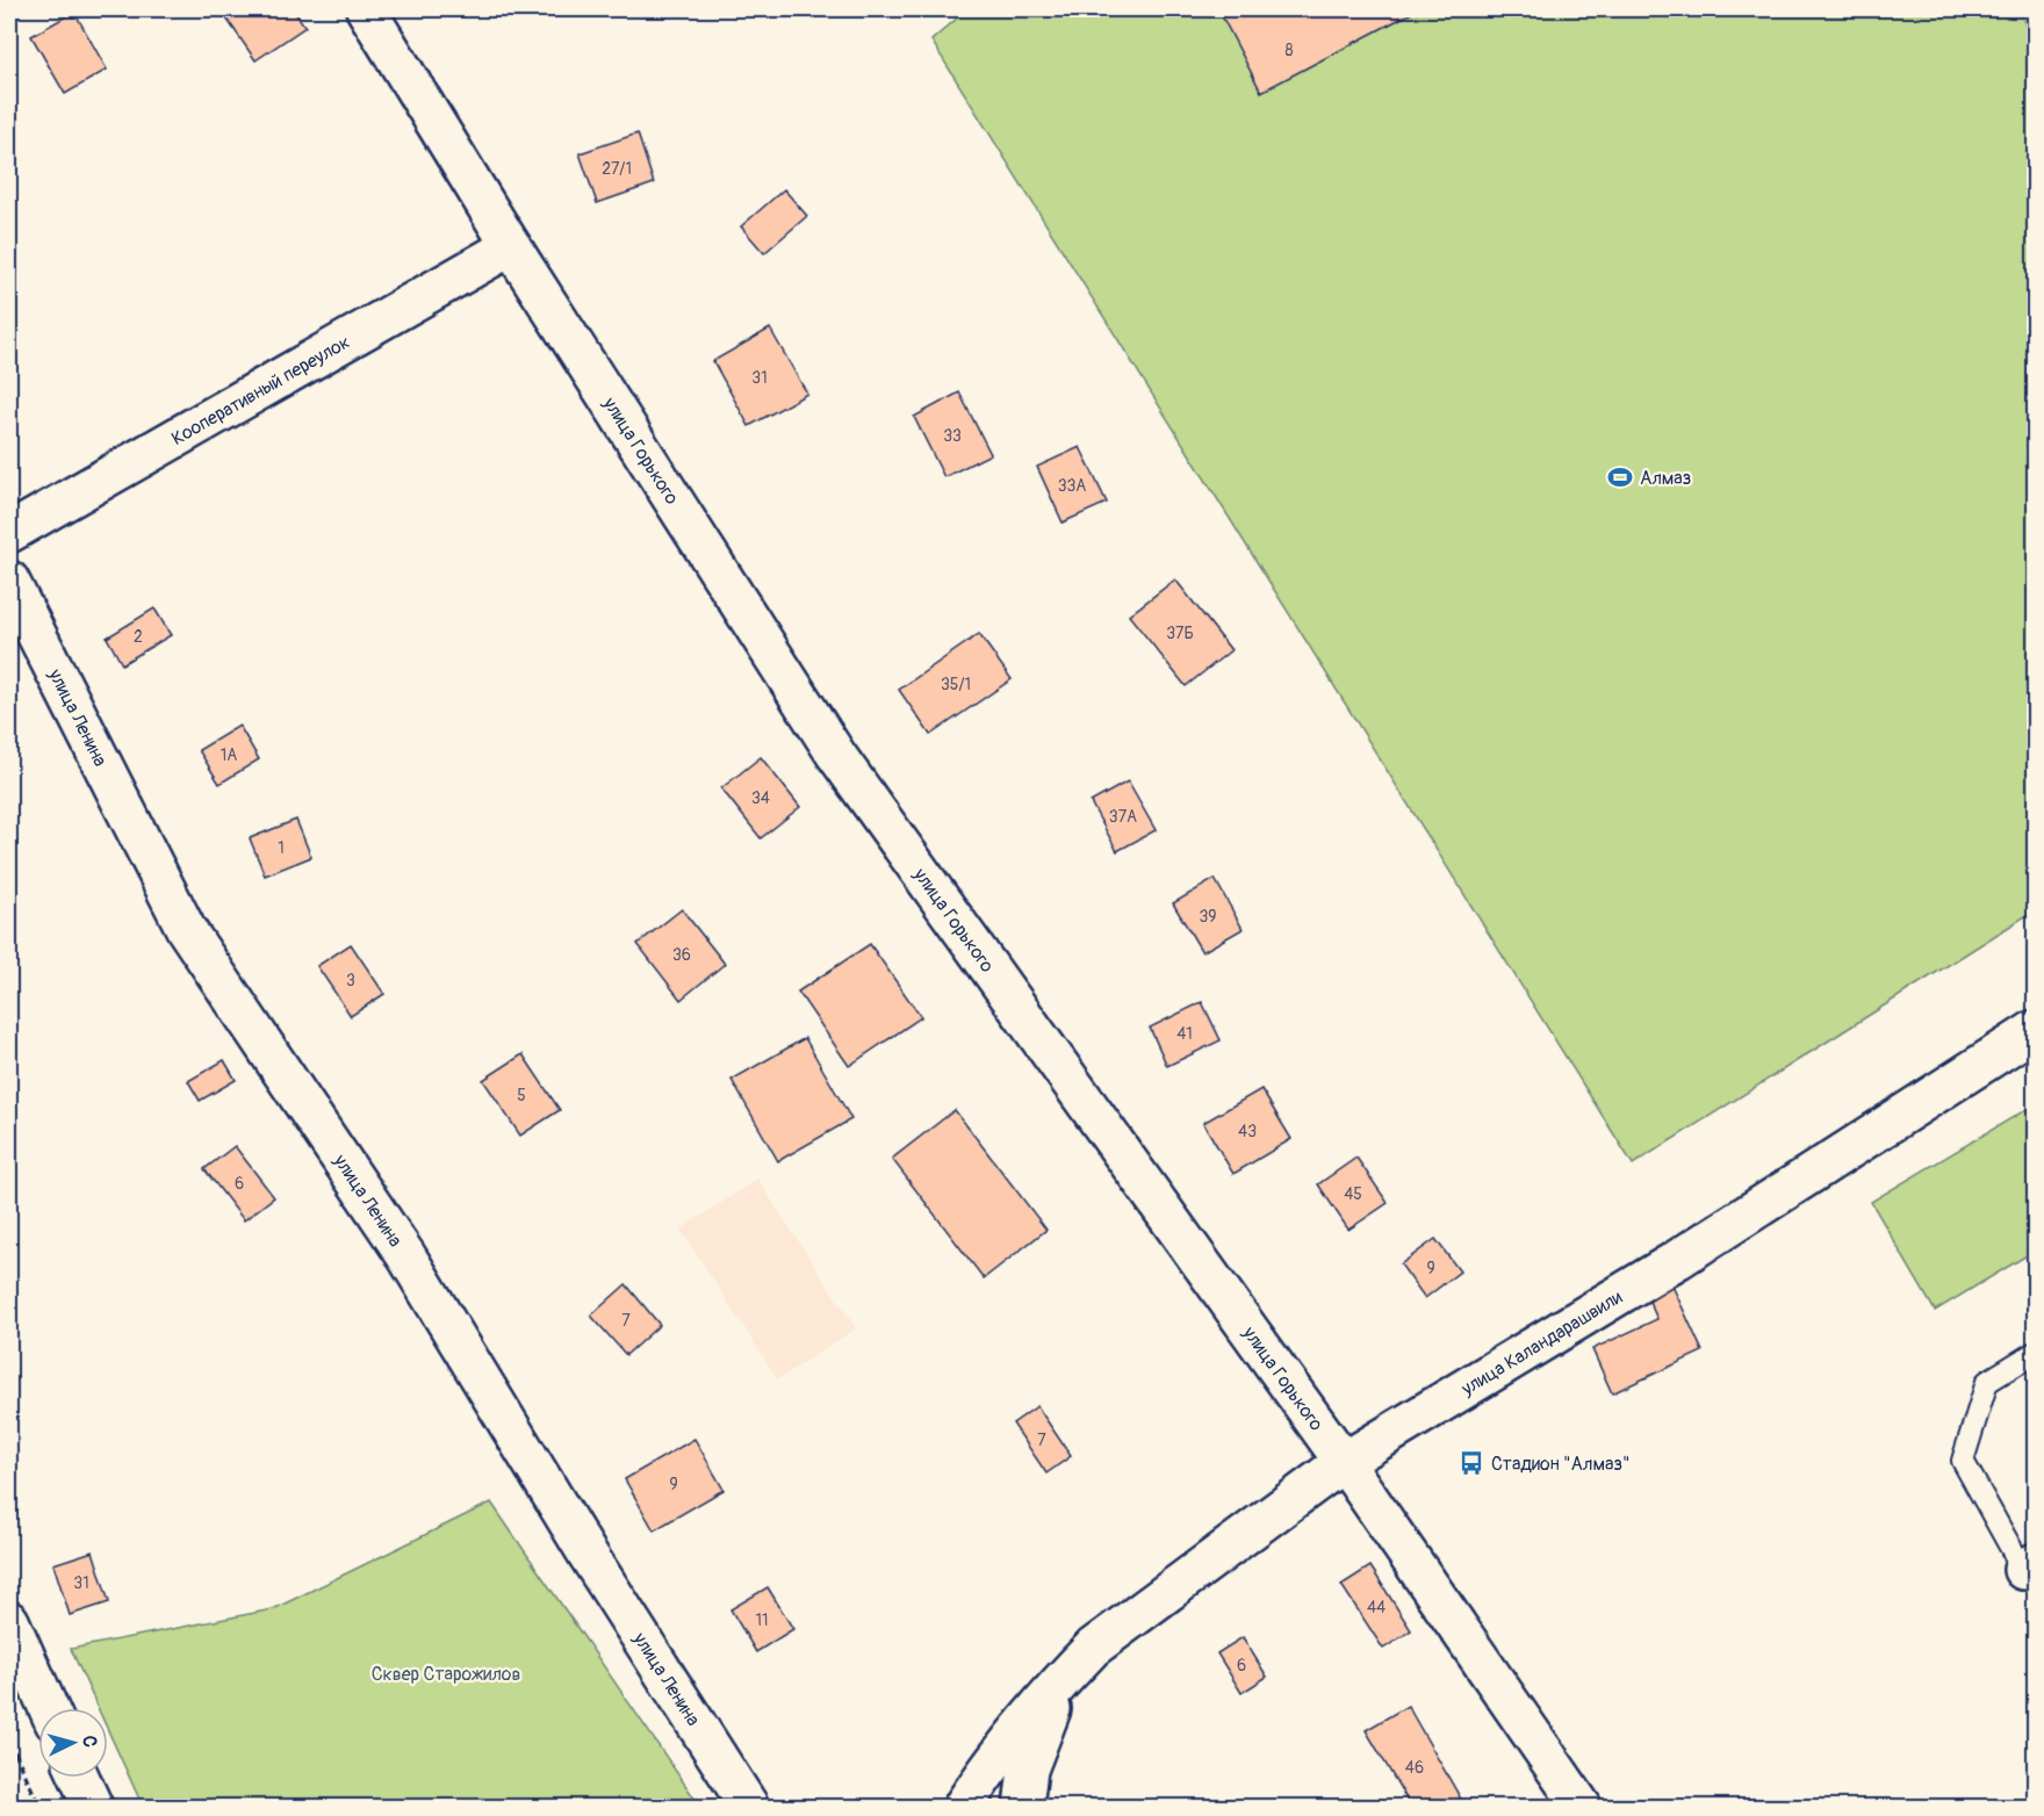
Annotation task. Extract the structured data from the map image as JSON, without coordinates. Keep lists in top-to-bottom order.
{
  "streets": {
    "street": [
      "Кооперативный переулок",
      "улица Горького",
      "улица Ленина",
      "улица Каландарашвили"
    ]
  },
  "crossings": [
    ["Кооперативный переулок", "улица Горького"],
    ["улица Горького", "улица Каландарашвили"]
  ],
  "parks": ["Cквер Старожилов"],
  "places": {
    "sports": ["Алмаз"],
    "bus stop": ["Стадион \"Алмаз\""]
  },
  "house_numbers": [
    "8",
    "27/1",
    "31",
    "33",
    "33А",
    "37Б",
    "2",
    "35/1",
    "1А",
    "34",
    "37А",
    "1",
    "39",
    "36",
    "3",
    "41",
    "5",
    "43",
    "6",
    "45",
    "9",
    "7",
    "7",
    "9",
    "31",
    "44",
    "11",
    "6",
    "46"
  ],
  "north": "right"
}
